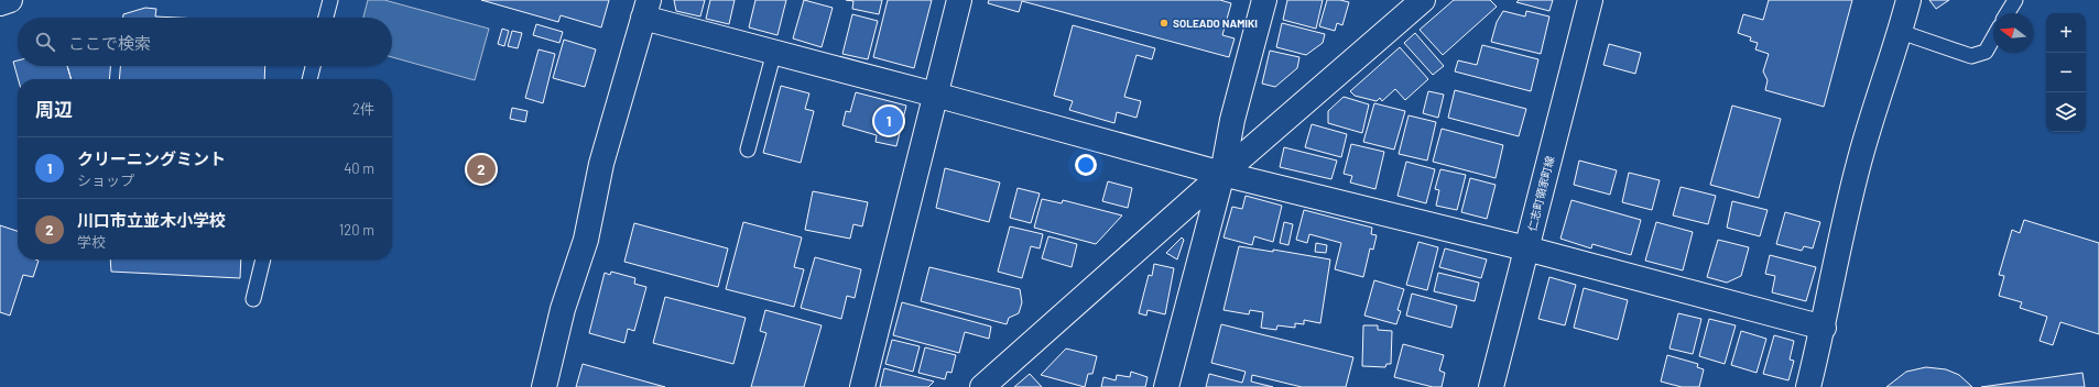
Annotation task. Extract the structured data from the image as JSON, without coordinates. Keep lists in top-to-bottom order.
{
  "streets": {
    "street": ["仁志町領家町線"]
  },
  "places": ["SOLEADO NAMIKI"],
  "north": "left",
  "page": {
    "map_buttons": ["+", "−"],
    "search": "ここで検索",
    "heading": ["周辺", "2件"],
    "pins": ["1", "2"],
    "list": [
      {
        "mark": "1",
        "name": "クリーニングミント",
        "note": "ショップ",
        "value": "40 m"
      },
      {
        "mark": "2",
        "name": "川口市立並木小学校",
        "note": "学校",
        "value": "120 m"
      }
    ]
  }
}
